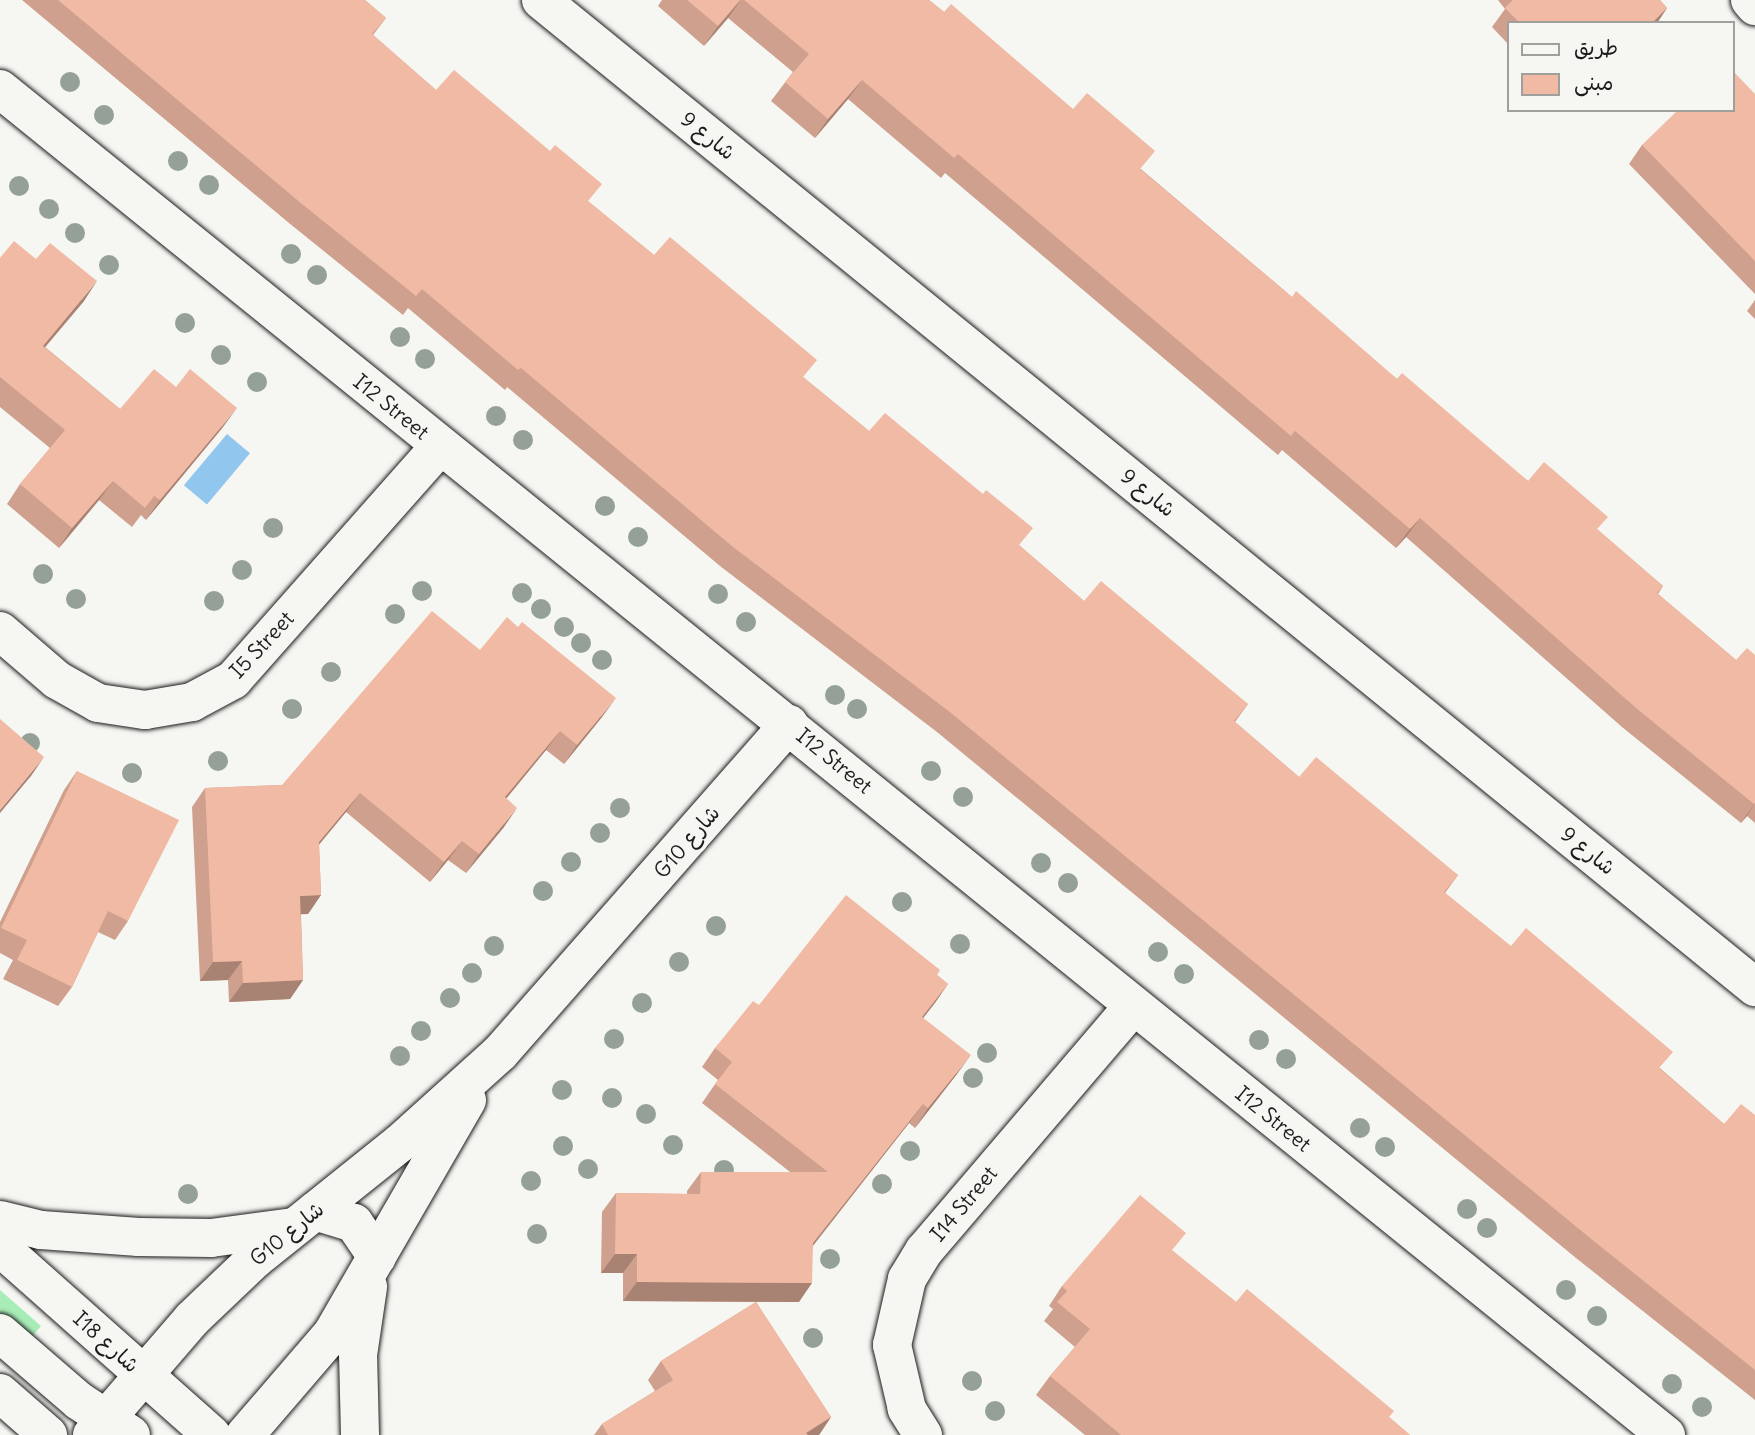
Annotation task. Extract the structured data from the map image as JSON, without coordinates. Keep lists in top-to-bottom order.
{
  "streets": {
    "street": [
      "شارع 9",
      "I12 Street",
      "I5 Street",
      "G10 شارع",
      "I14 Street",
      "I18 شارع"
    ]
  },
  "crossings": [
    ["I12 Street", "I5 Street"],
    ["I12 Street", "G10 شارع"],
    ["I12 Street", "I14 Street"],
    ["G10 شارع", "I18 شارع"]
  ],
  "legend": ["طريق", "مبنى"]
}
